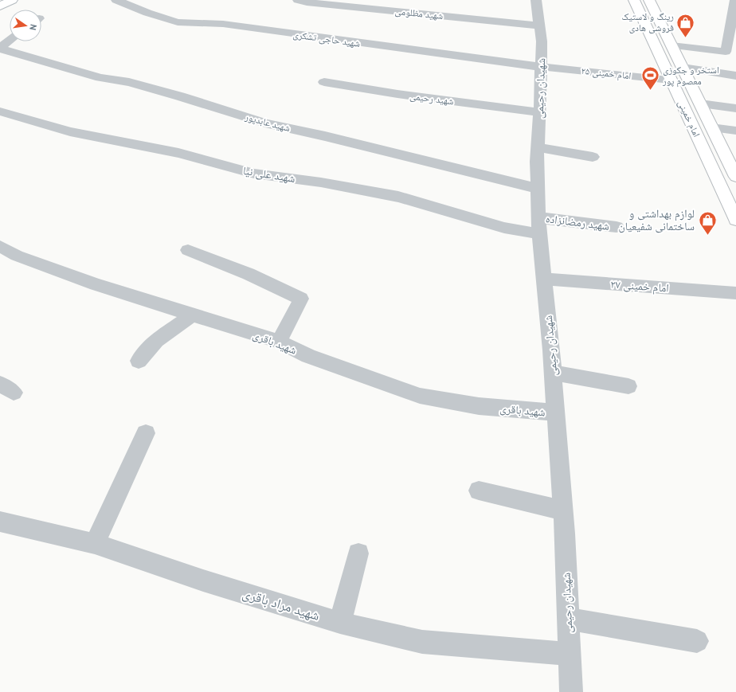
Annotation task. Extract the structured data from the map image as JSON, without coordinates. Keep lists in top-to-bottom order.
{
  "streets": {
    "main road": ["امام خمینی"],
    "street": [
      "شهید مظلومی",
      "شهید حاجی تشکری",
      "امام خمینی ۲۵",
      "شهیدان رحیمی",
      "شهید رحیمی",
      "شهید عابدپور",
      "شهید علی نیا",
      "شهید رمضانزاده",
      "امام خمینی ۲۷",
      "شهید باقری",
      "شهید مراد باقری"
    ]
  },
  "crossings": [
    ["شهید مظلومی", "شهیدان رحیمی"],
    ["شهید حاجی تشکری", "امام خمینی ۲۵"],
    ["شهید حاجی تشکری", "شهیدان رحیمی"],
    ["امام خمینی ۲۵", "شهیدان رحیمی"],
    ["امام خمینی ۲۵", "امام خمینی"],
    ["شهیدان رحیمی", "شهید رحیمی"],
    ["شهیدان رحیمی", "شهید عابدپور"],
    ["شهیدان رحیمی", "شهید علی نیا"],
    ["شهیدان رحیمی", "شهید رمضانزاده"],
    ["شهیدان رحیمی", "امام خمینی ۲۷"],
    ["شهیدان رحیمی", "شهید باقری"],
    ["شهیدان رحیمی", "شهید مراد باقری"],
    ["شهید علی نیا", "شهید رمضانزاده"]
  ],
  "places": {
    "shop": ["رینگ و لاستیک فروشی هادی", "لوازم بهداشتی و ساختمانی شفیعیان"],
    "sports": ["استخر و جکوزی معصوم پور"]
  },
  "north": "right"
}
